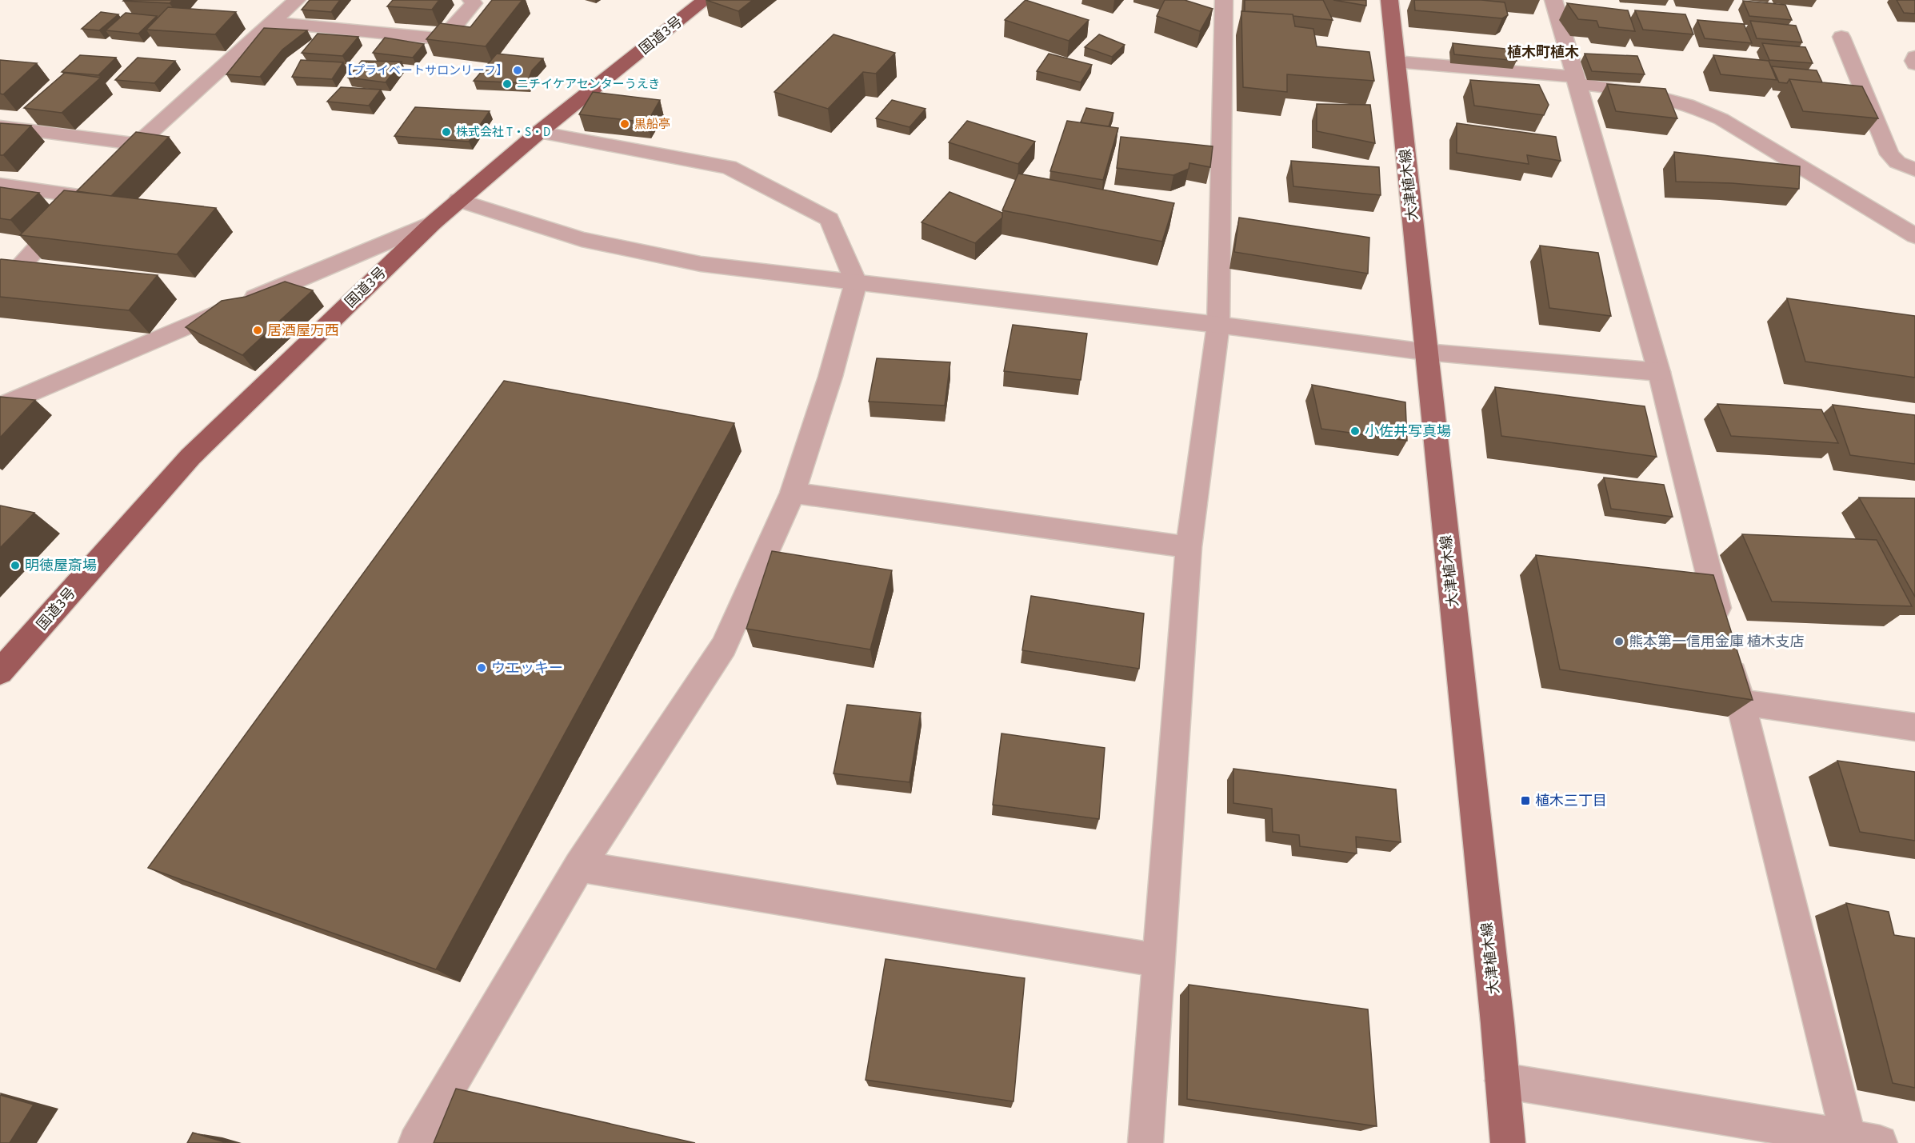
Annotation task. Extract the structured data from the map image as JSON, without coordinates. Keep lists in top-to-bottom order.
{
  "streets": {
    "highway": ["国道3号"],
    "main road": ["大津植木線"]
  },
  "districts": ["植木町植木"],
  "places": {
    "other": [
      "【プライベートサロンリーフ】",
      "ニチイケアセンターうえき",
      "黒船亭",
      "株式会社 T・S・D",
      "居酒屋万西",
      "小佐井写真場",
      "明徳屋斎場",
      "熊本第一信用金庫 植木支店",
      "ウエッキー"
    ],
    "transit": ["植木三丁目"]
  }
}
